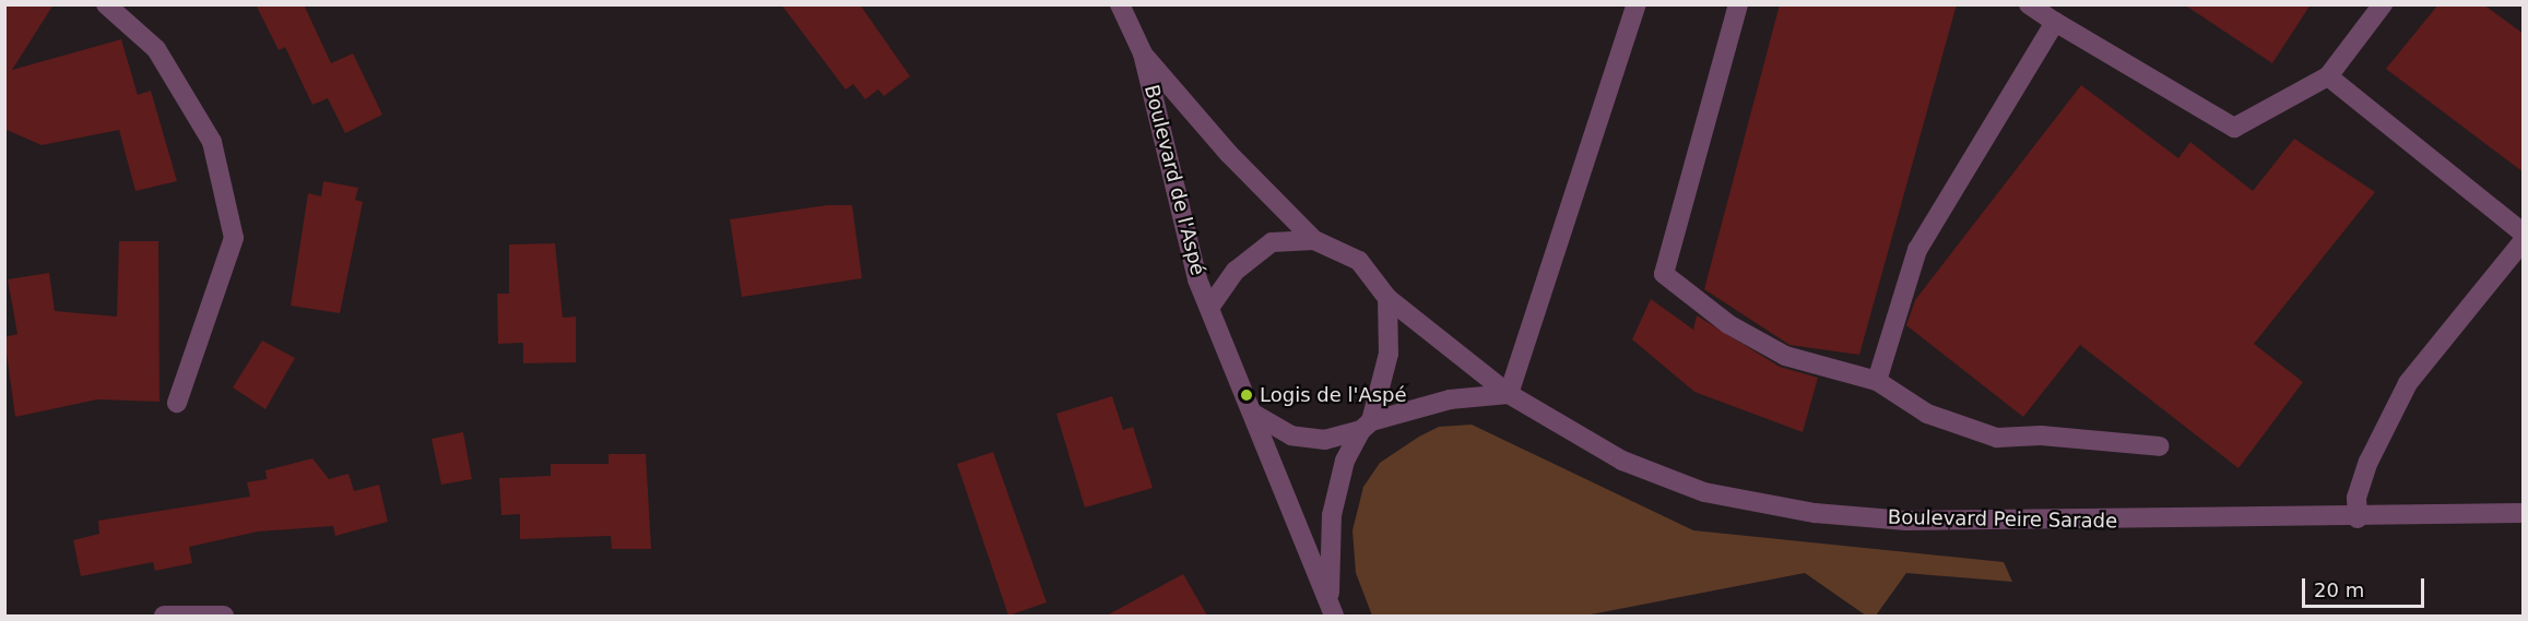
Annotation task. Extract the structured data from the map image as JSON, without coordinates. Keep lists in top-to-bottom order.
{
  "streets": {
    "street": ["Boulevard de l'Aspé", "Boulevard Peire Sarade"]
  },
  "crossings": [
    ["Boulevard de l'Aspé", "Boulevard Peire Sarade"]
  ],
  "places": ["Logis de l'Aspé"],
  "scale_bar": "20 m"
}
